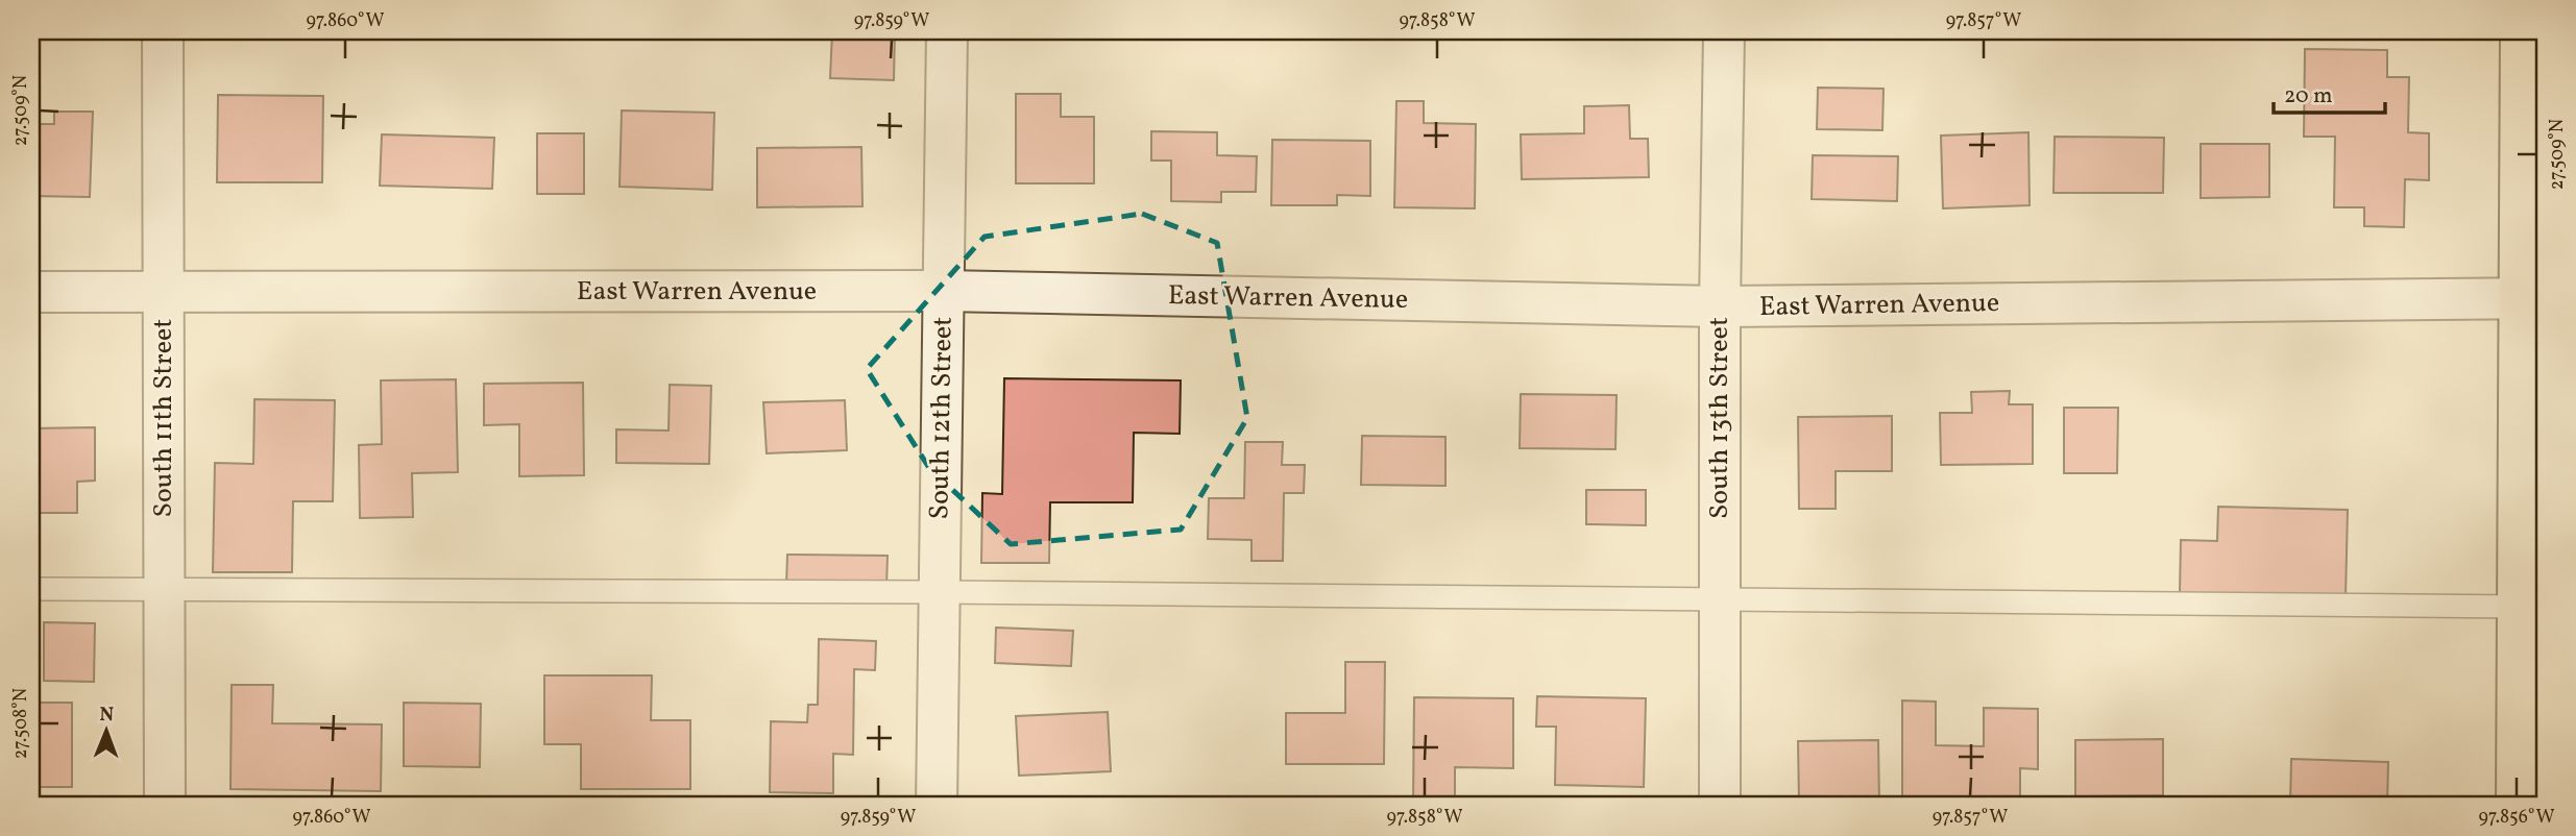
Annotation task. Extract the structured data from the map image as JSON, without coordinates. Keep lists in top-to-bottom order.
{
  "streets": {
    "street": [
      "East Warren Avenue",
      "South 11th Street",
      "South 12th Street",
      "South 13th Street"
    ]
  },
  "crossings": [
    ["East Warren Avenue", "South 11th Street"],
    ["East Warren Avenue", "South 12th Street"],
    ["East Warren Avenue", "South 13th Street"]
  ],
  "scale_bar": "20 m",
  "north": "top",
  "coordinates": [
    "97.860°W",
    "97.859°W",
    "97.858°W",
    "97.857°W",
    "27.509°N",
    "27.508°N",
    "97.856°W"
  ]
}
